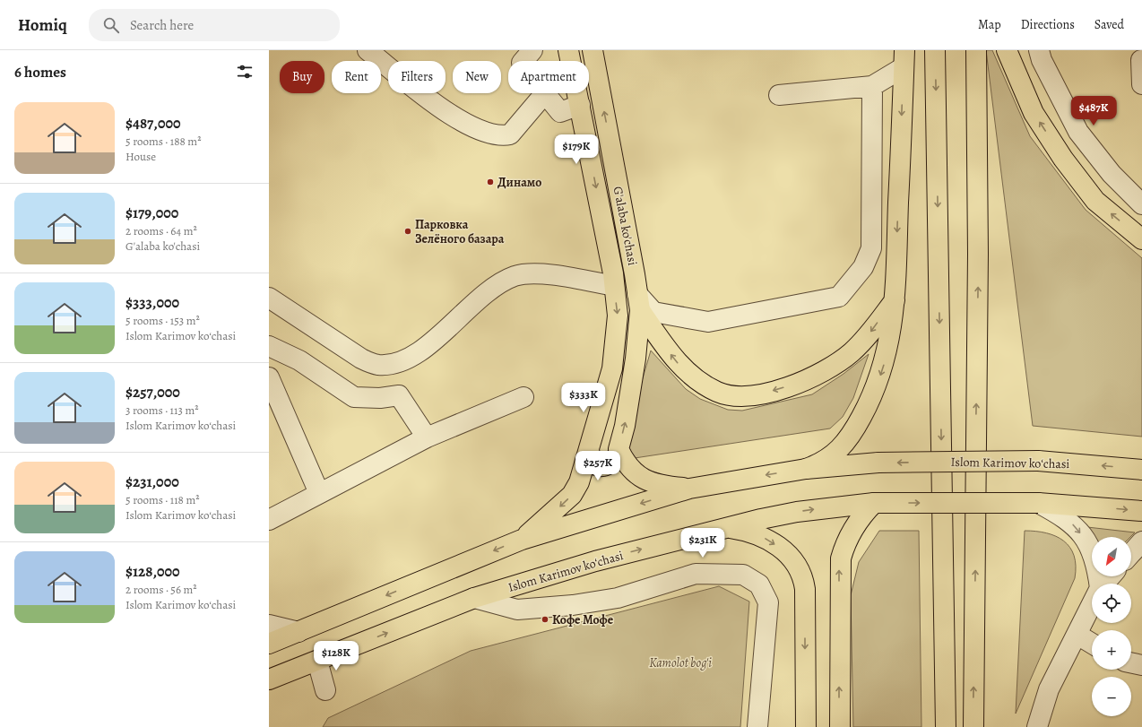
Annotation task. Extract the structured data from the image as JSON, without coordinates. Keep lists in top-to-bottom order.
{
  "streets": {
    "main road": ["G'alaba ko'chasi", "Islom Karimov koʻchasi"]
  },
  "parks": ["Kamolot bog'i"],
  "places": ["Динамо", "Парковка Зелёного базара", "Кофе Мофе"],
  "north": "bottom left",
  "page": {
    "header": "Homiq",
    "search": "Search here",
    "nav": ["Map", "Directions", "Saved"],
    "heading": "6 homes",
    "chip": [
      "Buy",
      "Rent",
      "Filters",
      "New",
      "Apartment"
    ],
    "list": [
      {
        "name": "$487,000",
        "note": "5 rooms · 188 m² · House"
      },
      {
        "name": "$179,000",
        "note": "2 rooms · 64 m² · G'alaba ko'chasi"
      },
      {
        "name": "$333,000",
        "note": "5 rooms · 153 m² · Islom Karimov koʻchasi"
      },
      {
        "name": "$257,000",
        "note": "3 rooms · 113 m² · Islom Karimov koʻchasi"
      },
      {
        "name": "$231,000",
        "note": "5 rooms · 118 m² · Islom Karimov koʻchasi"
      },
      {
        "name": "$128,000",
        "note": "2 rooms · 56 m² · Islom Karimov koʻchasi"
      }
    ],
    "price": [
      "$487K",
      "$179K",
      "$333K",
      "$257K",
      "$231K",
      "$128K"
    ],
    "map_buttons": ["+", "−"]
  }
}
